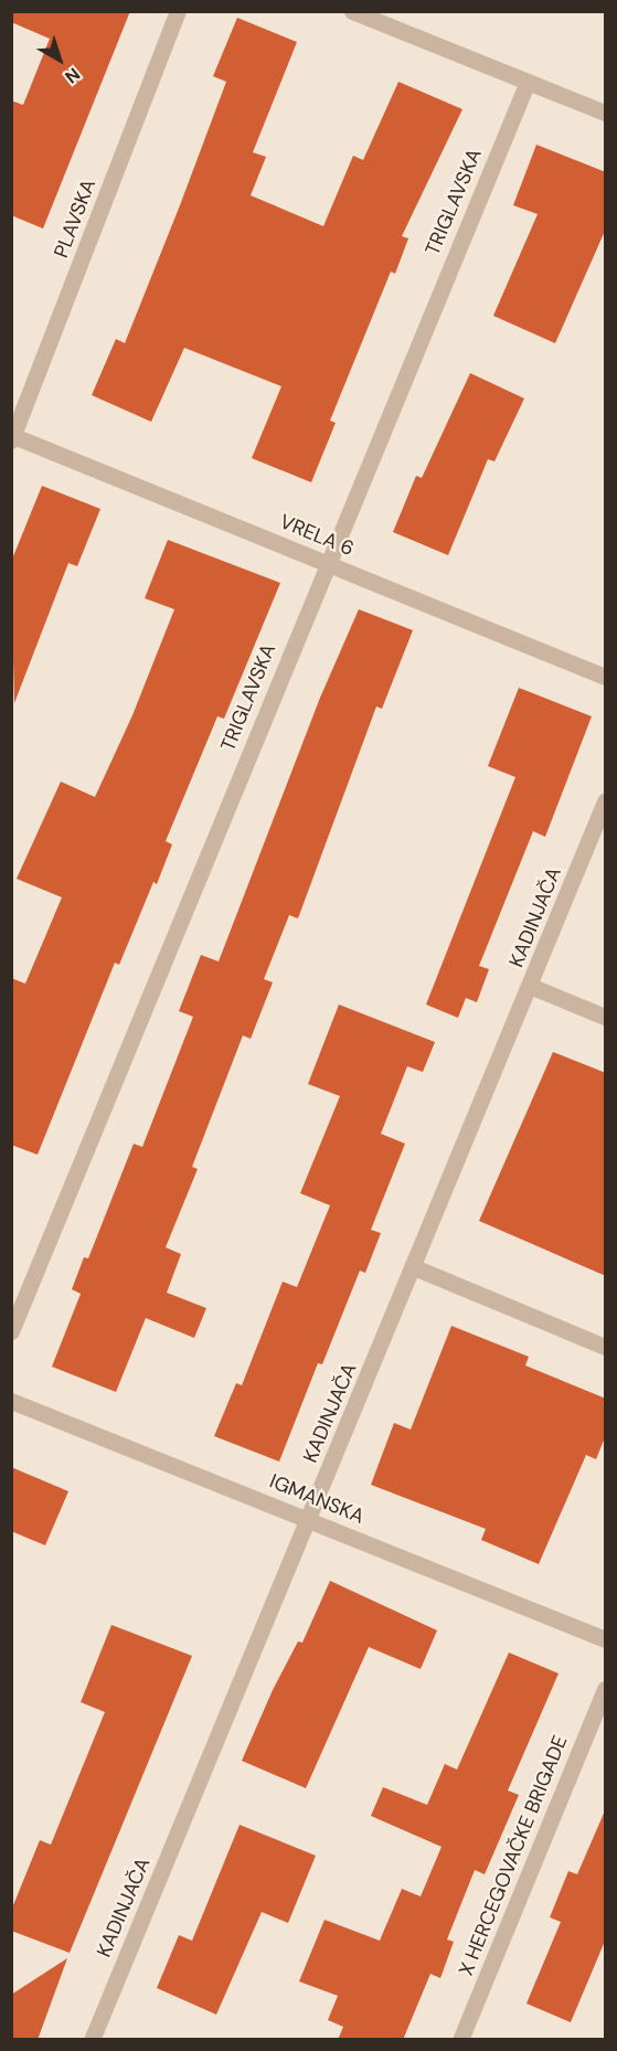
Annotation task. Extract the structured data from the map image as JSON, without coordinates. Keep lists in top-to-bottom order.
{
  "streets": {
    "street": [
      "TRIGLAVSKA",
      "PLAVSKA",
      "VRELA 6",
      "KADINJAČA",
      "IGMANSKA",
      "X HERCEGOVAČKE BRIGADE"
    ]
  },
  "crossings": [
    ["TRIGLAVSKA", "VRELA 6"],
    ["PLAVSKA", "VRELA 6"],
    ["KADINJAČA", "IGMANSKA"]
  ],
  "north": "bottom right"
}
